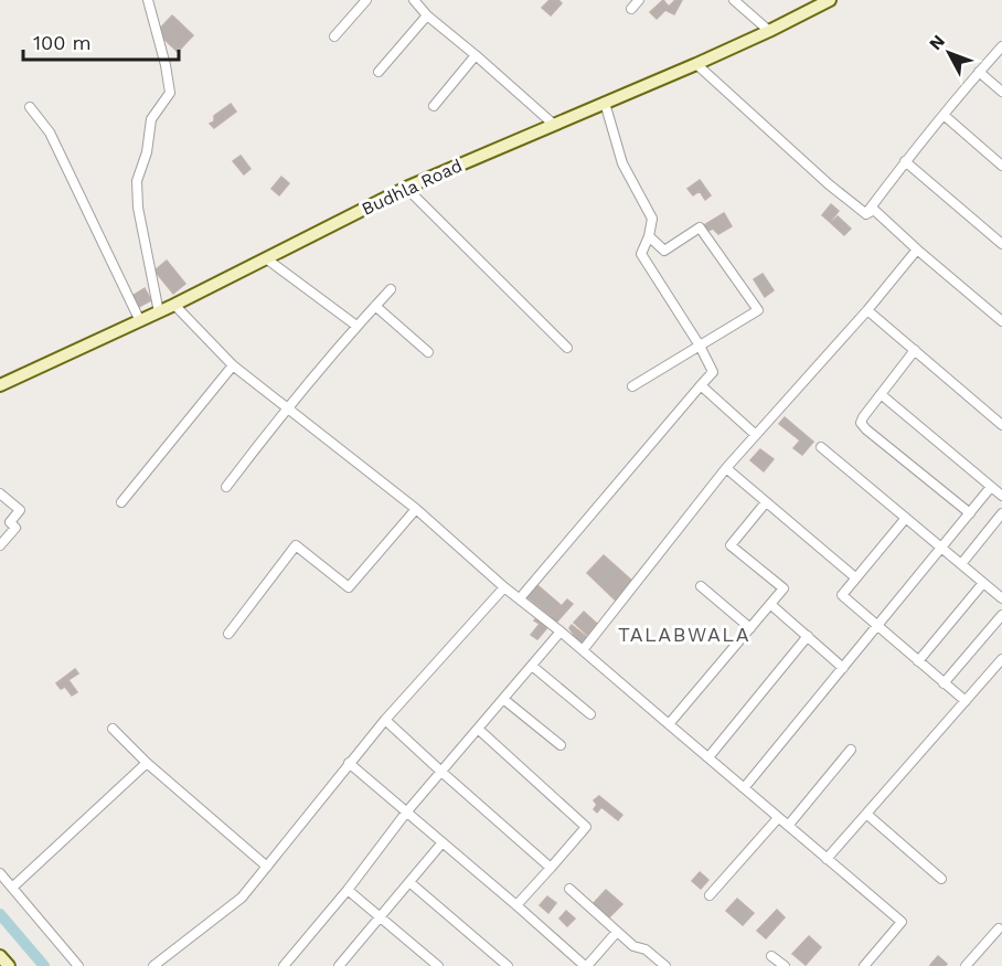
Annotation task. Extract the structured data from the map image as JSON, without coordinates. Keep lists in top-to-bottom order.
{
  "streets": {
    "main road": ["Budhla Road"]
  },
  "districts": ["TALABWALA"],
  "scale_bar": "100 m",
  "north": "top left"
}
